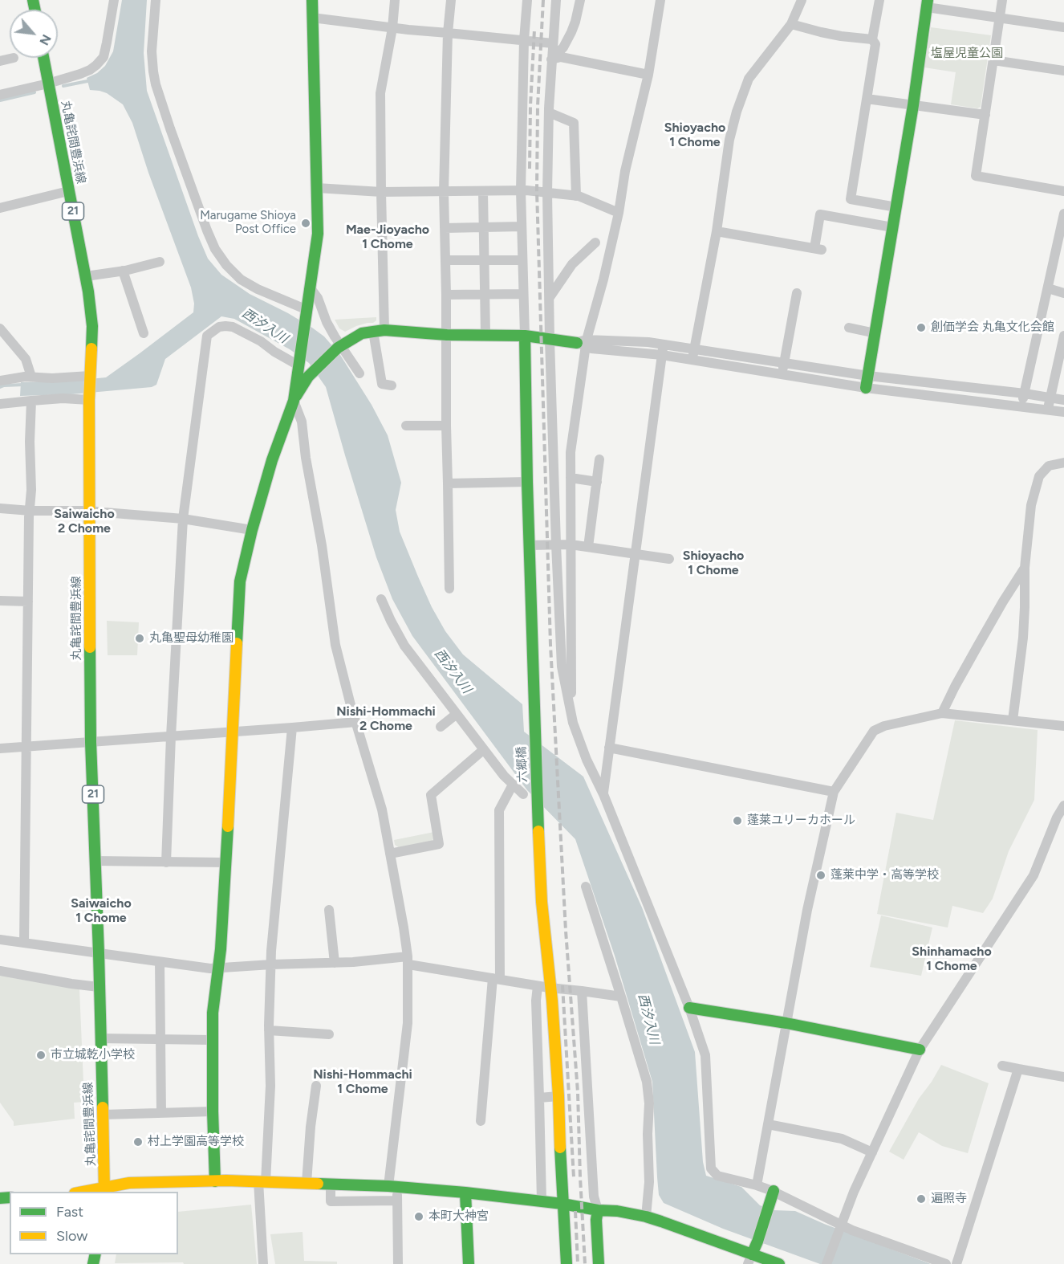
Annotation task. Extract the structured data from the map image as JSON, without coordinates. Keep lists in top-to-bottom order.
{
  "streets": {
    "street": ["丸亀詫間豊浜線", "21", "六郷橋"]
  },
  "districts": [
    "Shioyacho 1 Chome",
    "Mae-Jioyacho 1 Chome",
    "Saiwaicho 2 Chome",
    "Shioyacho 1 Chome",
    "Nishi-Hommachi 2 Chome",
    "Saiwaicho 1 Chome",
    "Shinhamacho 1 Chome",
    "Nishi-Hommachi 1 Chome"
  ],
  "water": ["西汐入川"],
  "parks": ["塩屋児童公園"],
  "places": [
    "Marugame Shioya Post Office",
    "創価学会 丸亀文化会館",
    "丸亀聖母幼稚園",
    "蓬莱ユリーカホール",
    "蓬莱中学・高等学校",
    "市立城乾小学校",
    "村上学園高等学校",
    "遍照寺",
    "本町大神宮"
  ],
  "legend": ["Fast", "Slow"],
  "north": "bottom right"
}
